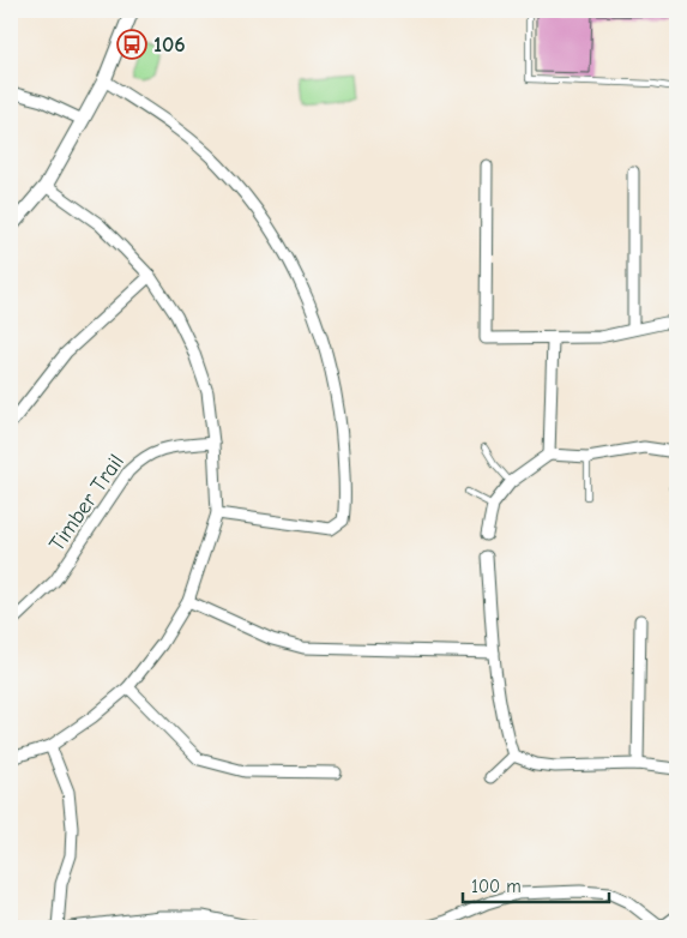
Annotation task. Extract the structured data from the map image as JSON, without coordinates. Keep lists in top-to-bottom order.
{
  "streets": {
    "street": ["Timber Trail"]
  },
  "places": {
    "bus stop": ["106"]
  },
  "scale_bar": "100 m"
}
